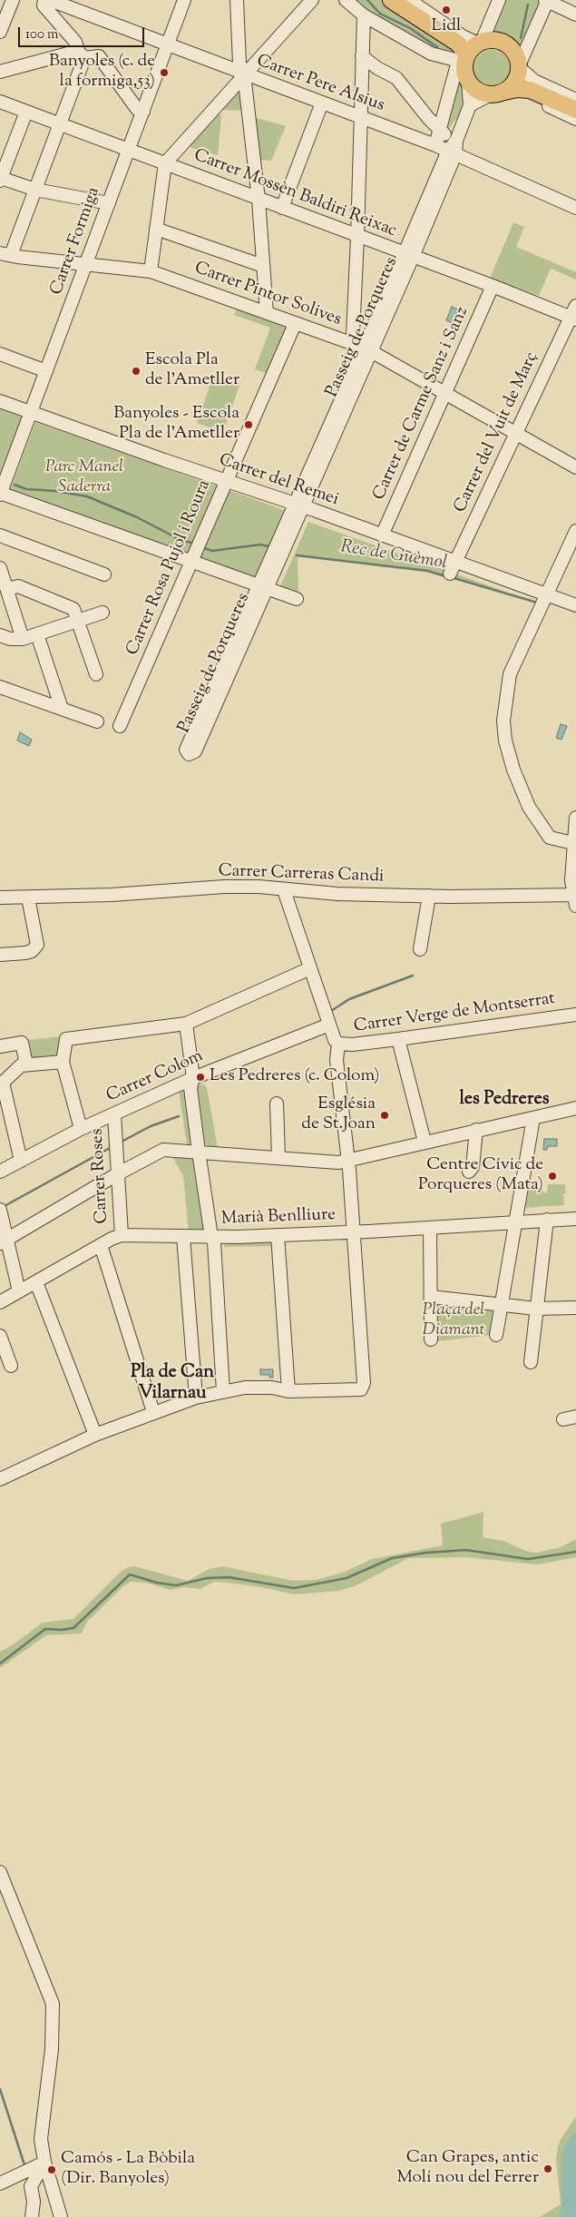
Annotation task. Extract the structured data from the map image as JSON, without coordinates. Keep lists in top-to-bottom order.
{
  "streets": {
    "street": [
      "Carrer Pere Alsius",
      "Carrer Mossèn Baldiri Reixac",
      "Carrer Formiga",
      "Carrer Pintor Solives",
      "Passeig de Porqueres",
      "Carrer de Carme Sanz i Sanz",
      "Carrer del Vuit de Març",
      "Carrer del Remei",
      "Carrer Rosa Pujol i Roura",
      "Carrer Carreras Candi",
      "Carrer Verge de Montserrat",
      "Carrer Colom",
      "Carrer Roses",
      "Marià Benlliure"
    ]
  },
  "crossings": [
    ["Carrer Pere Alsius", "Carrer Formiga"],
    ["Carrer Pere Alsius", "Passeig de Porqueres"],
    ["Carrer Mossèn Baldiri Reixac", "Carrer Formiga"],
    ["Carrer Mossèn Baldiri Reixac", "Passeig de Porqueres"],
    ["Carrer Mossèn Baldiri Reixac", "Carrer de Carme Sanz i Sanz"],
    ["Carrer Mossèn Baldiri Reixac", "Carrer del Vuit de Març"],
    ["Carrer Formiga", "Carrer Pintor Solives"],
    ["Carrer Formiga", "Carrer del Remei"],
    ["Carrer Pintor Solives", "Passeig de Porqueres"],
    ["Carrer Pintor Solives", "Carrer de Carme Sanz i Sanz"],
    ["Carrer Pintor Solives", "Carrer del Vuit de Març"],
    ["Carrer Pintor Solives", "Carrer Rosa Pujol i Roura"],
    ["Passeig de Porqueres", "Carrer del Remei"],
    ["Carrer de Carme Sanz i Sanz", "Carrer del Remei"],
    ["Carrer del Vuit de Març", "Carrer del Remei"],
    ["Carrer del Remei", "Carrer Rosa Pujol i Roura"],
    ["Carrer Colom", "Carrer Roses"],
    ["Carrer Roses", "Marià Benlliure"]
  ],
  "districts": ["les Pedreres", "Pla de Can Vilarnau"],
  "water": ["Rec de Guèmol"],
  "parks": ["Parc Manel Saderra", "Plaça del Diamant"],
  "places": [
    "Lidl",
    "Banyoles (c. de la formiga,53)",
    "Escola Pla de l'Ametller",
    "Banyoles - Escola Pla de l'Ametller",
    "Les Pedreres (c. Colom)",
    "Església de St.Joan",
    "Centre Cívic de Porqueres (Mata)",
    "Can Grapes, antic Molí nou del Ferrer",
    "Camós - La Bòbila (Dir. Banyoles)"
  ],
  "scale_bar": "100 m"
}
